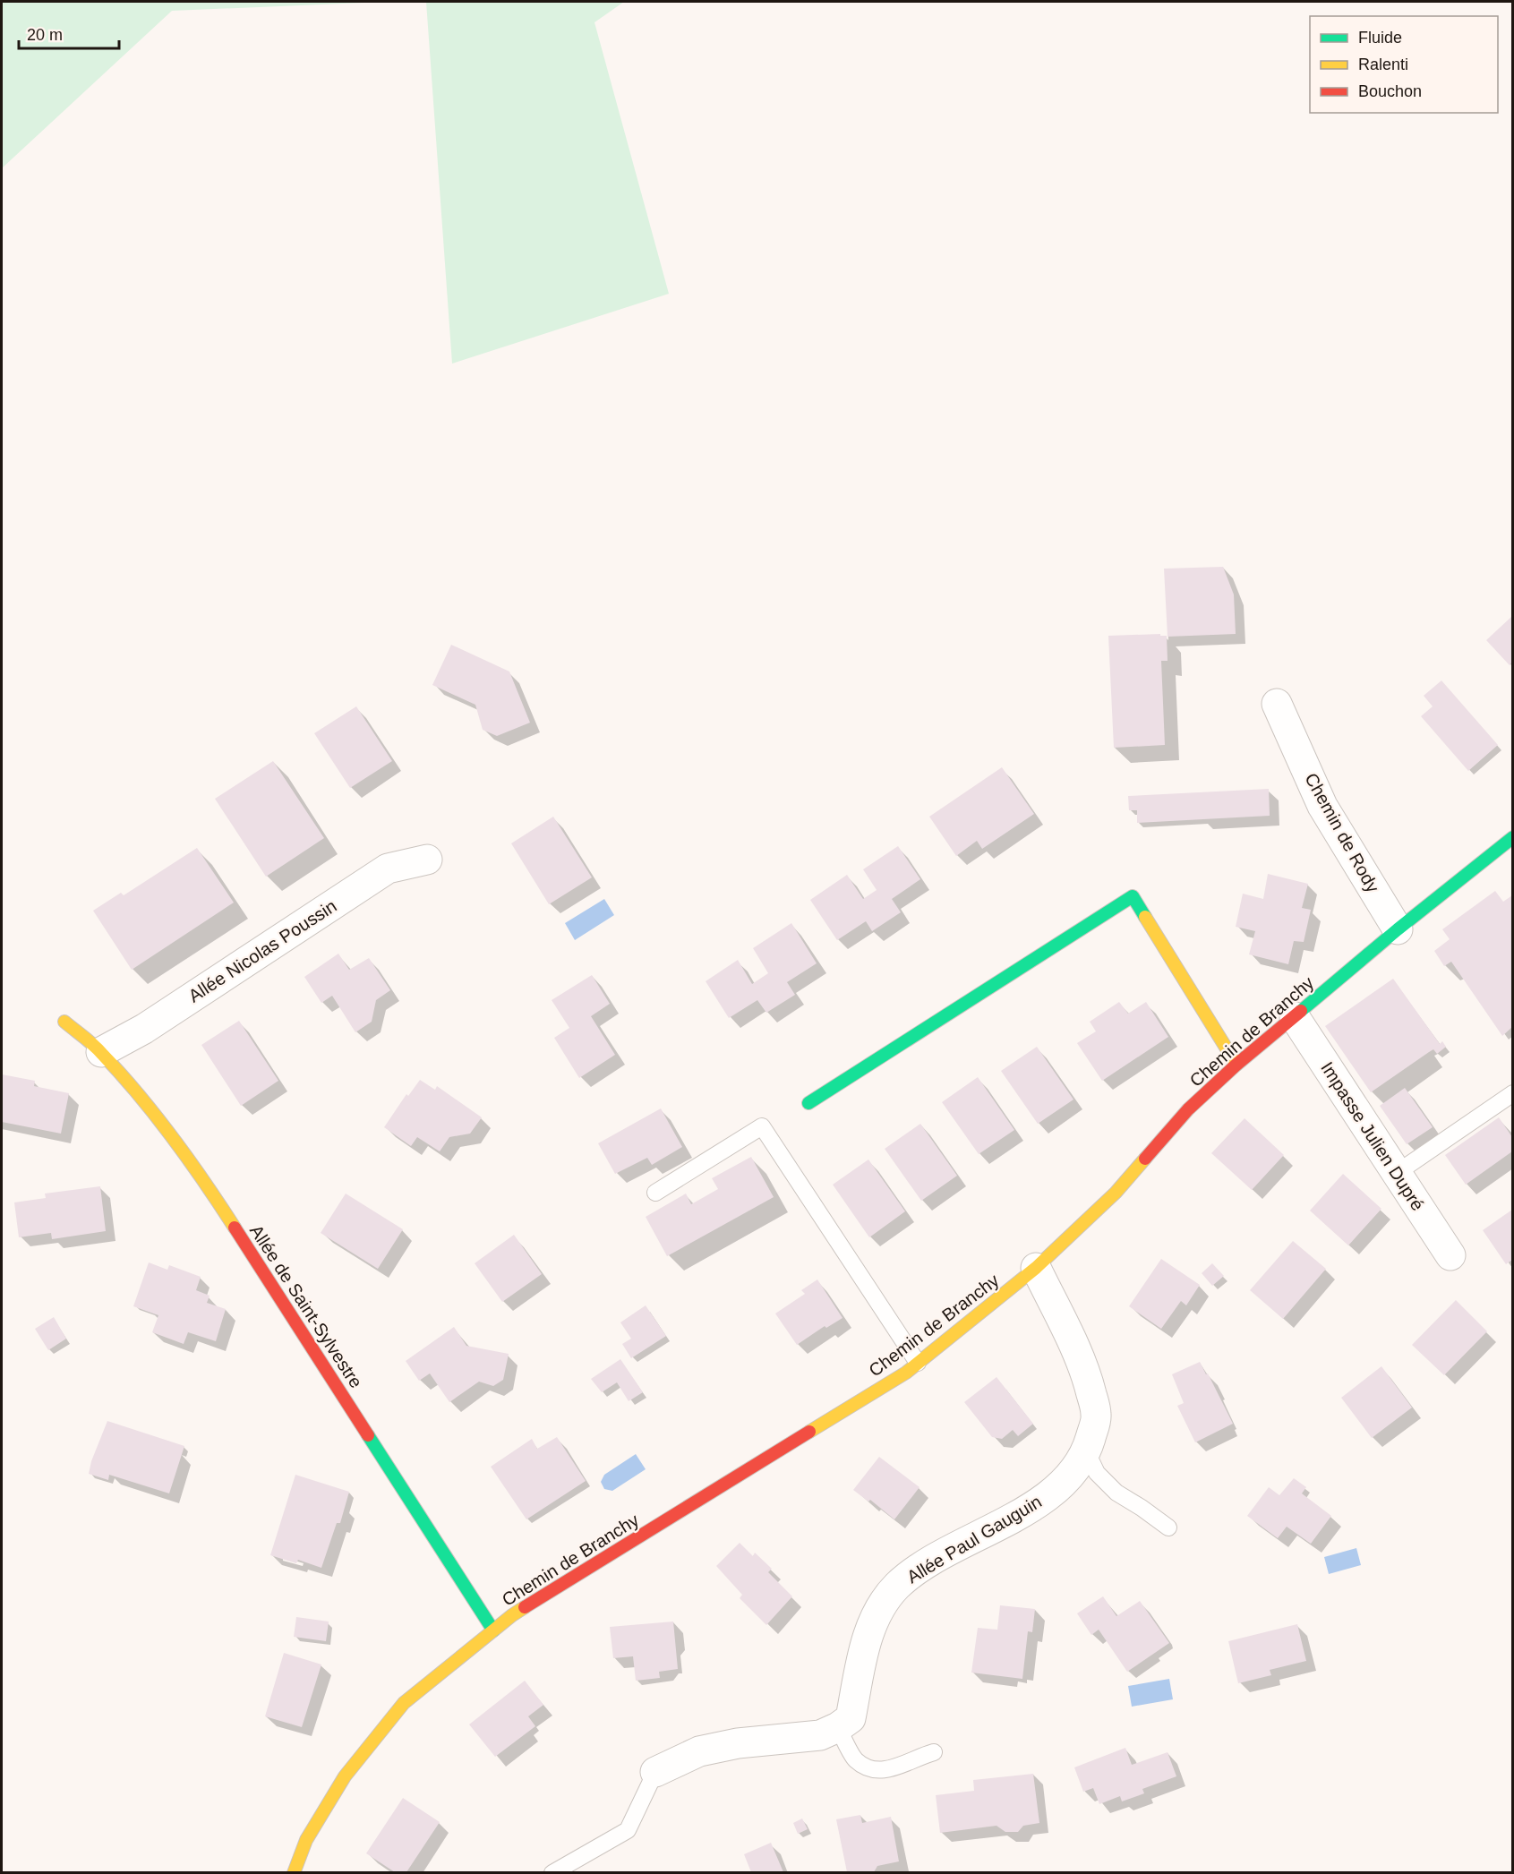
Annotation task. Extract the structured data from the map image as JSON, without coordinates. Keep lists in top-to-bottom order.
{
  "streets": {
    "street": [
      "Chemin de Rody",
      "Allée Nicolas Poussin",
      "Chemin de Branchy",
      "Impasse Julien Dupré",
      "Allée de Saint-Sylvestre",
      "Allée Paul Gauguin"
    ]
  },
  "crossings": [
    ["Chemin de Rody", "Chemin de Branchy"],
    ["Allée Nicolas Poussin", "Allée de Saint-Sylvestre"],
    ["Chemin de Branchy", "Impasse Julien Dupré"],
    ["Chemin de Branchy", "Allée de Saint-Sylvestre"],
    ["Chemin de Branchy", "Allée Paul Gauguin"]
  ],
  "legend": ["Fluide", "Ralenti", "Bouchon"],
  "scale_bar": "20 m"
}
